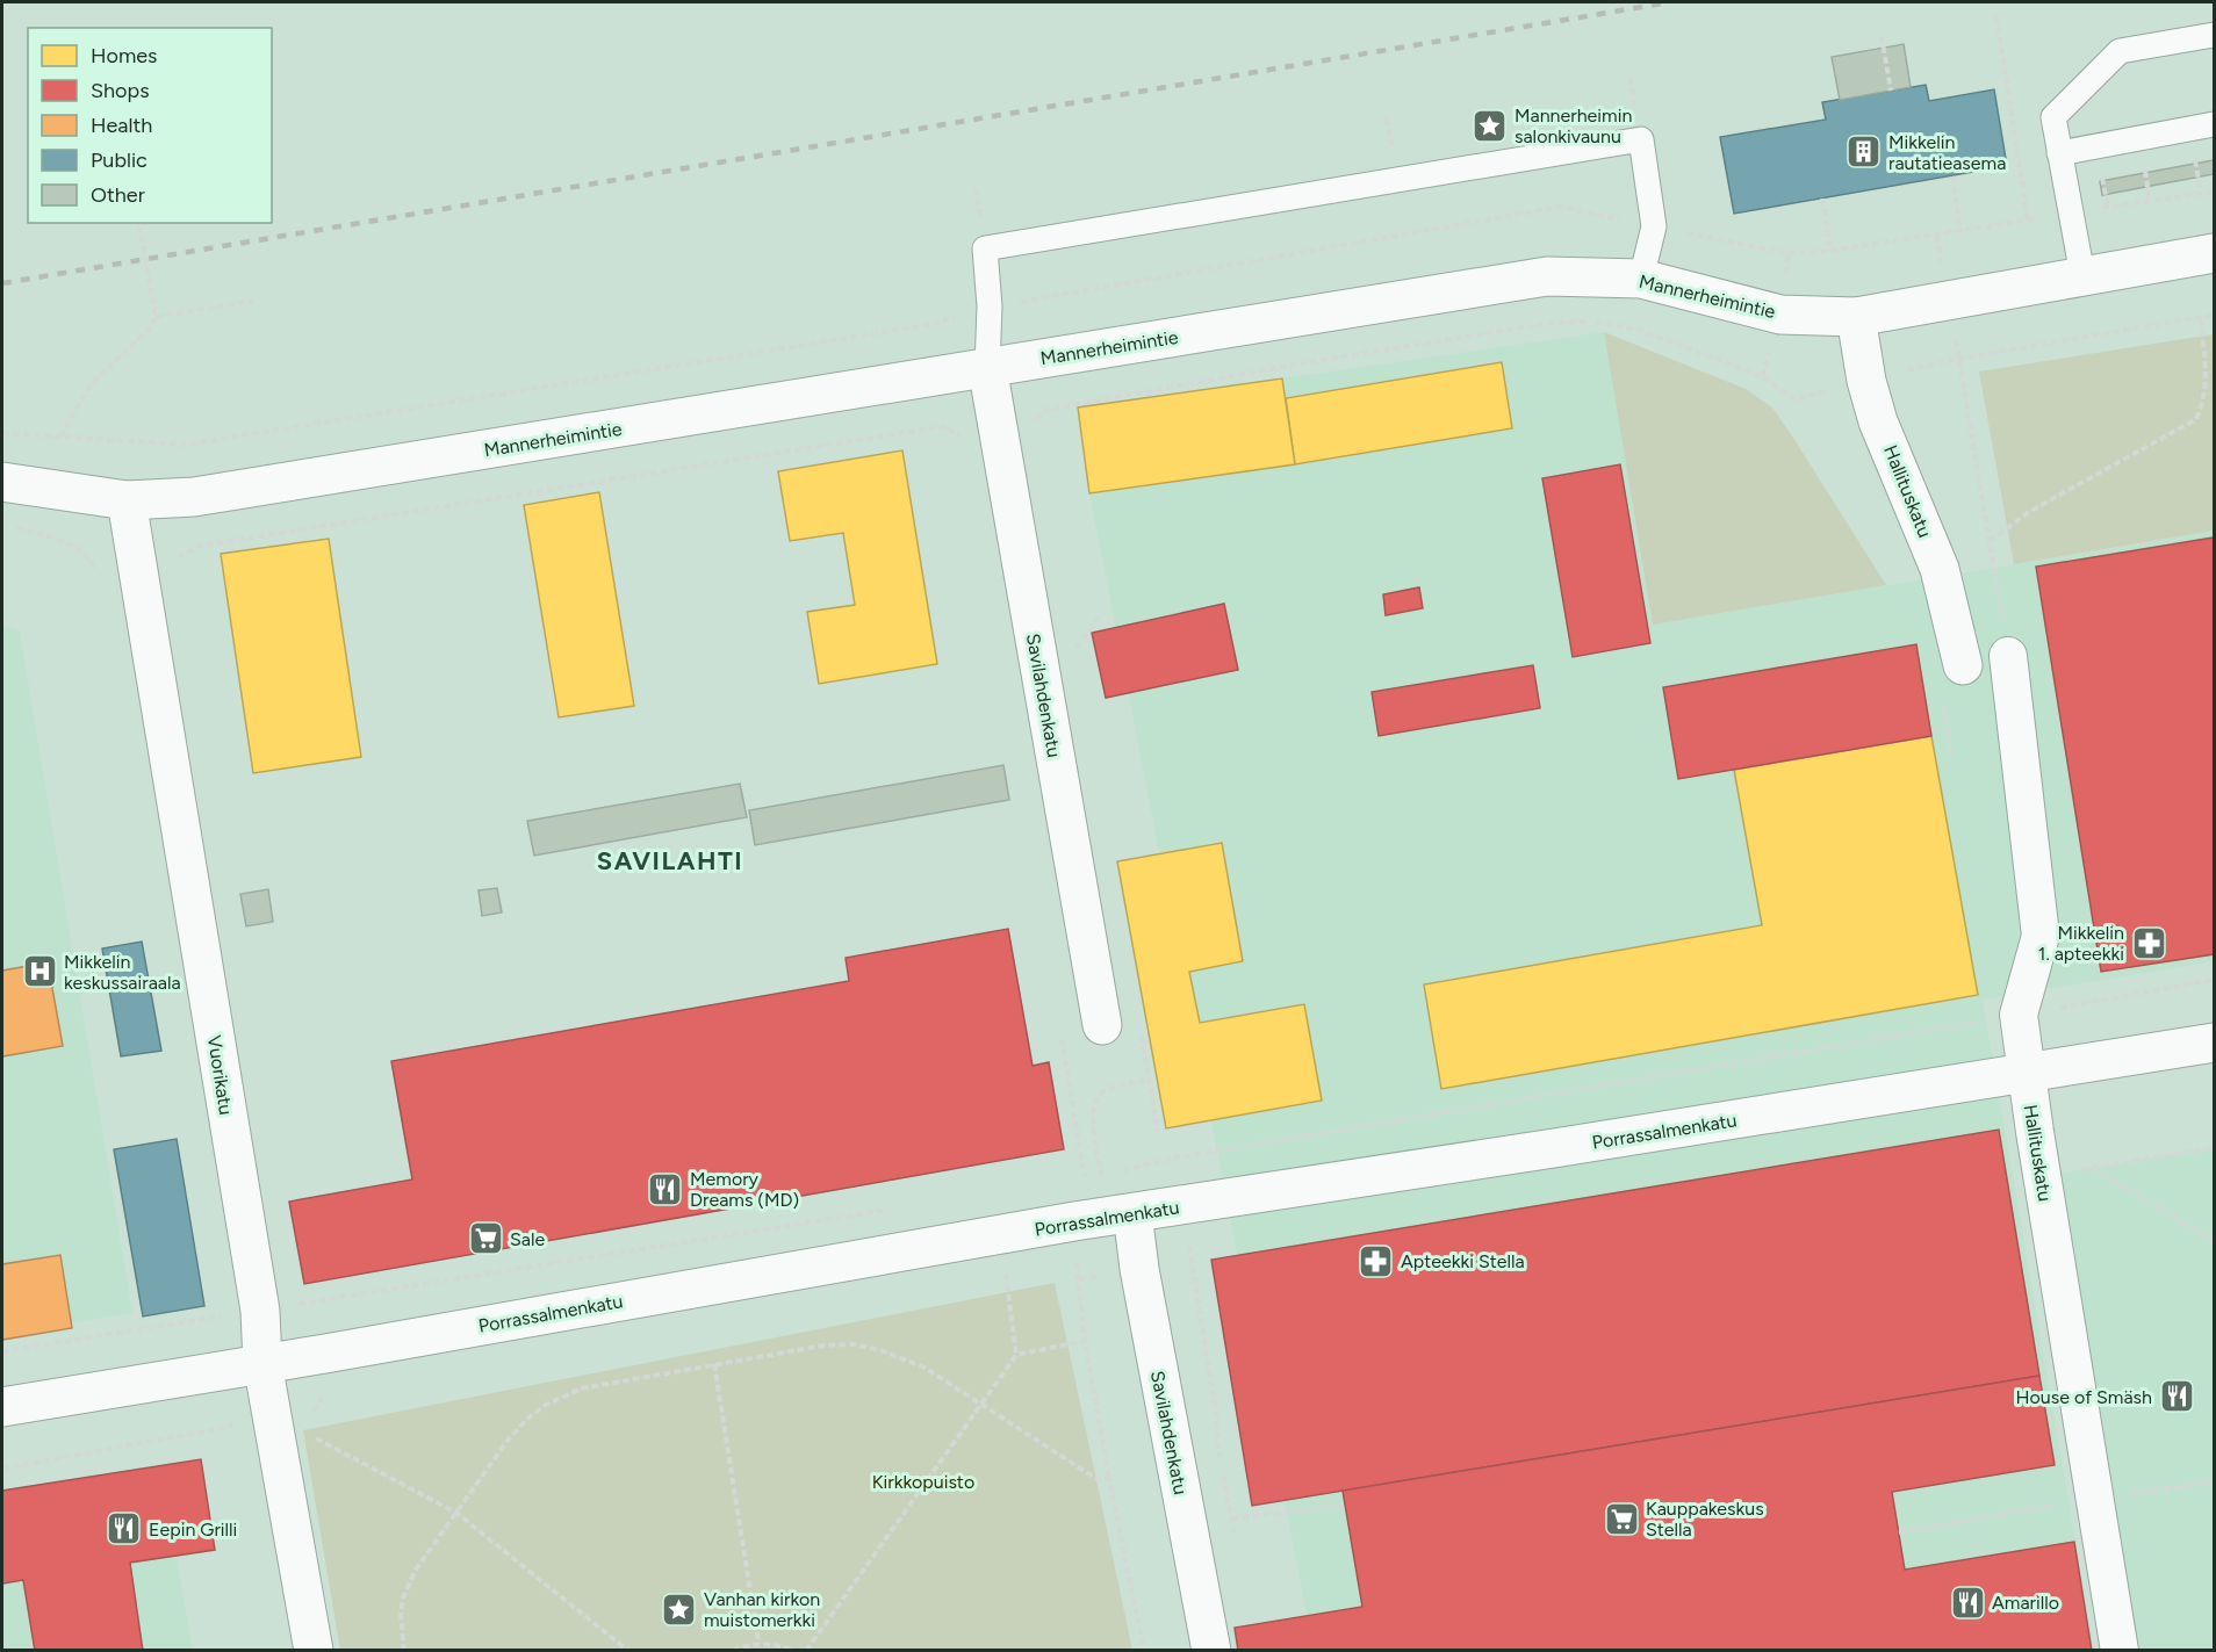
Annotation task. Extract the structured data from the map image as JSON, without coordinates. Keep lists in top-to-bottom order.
{
  "streets": {
    "street": [
      "Mannerheimintie",
      "Hallituskatu",
      "Savilahdenkatu",
      "Vuorikatu",
      "Porrassalmenkatu"
    ]
  },
  "crossings": [
    ["Mannerheimintie", "Hallituskatu"],
    ["Mannerheimintie", "Savilahdenkatu"],
    ["Mannerheimintie", "Vuorikatu"],
    ["Hallituskatu", "Porrassalmenkatu"],
    ["Savilahdenkatu", "Porrassalmenkatu"],
    ["Vuorikatu", "Porrassalmenkatu"]
  ],
  "districts": ["SAVILAHTI"],
  "parks": ["Kirkkopuisto"],
  "places": {
    "place": ["Mannerheimin salonkivaunu", "Vanhan kirkon muistomerkki"],
    "building": ["Mikkelin rautatieasema"],
    "pharmacy": ["Mikkelin 1. apteekki", "Apteekki Stella"],
    "hospital": ["Mikkelin keskussairaala"],
    "restaurant": [
      "Memory Dreams (MD)",
      "House of Smäsh",
      "Eepin Grilli",
      "Amarillo"
    ],
    "supermarket": ["Sale", "Kauppakeskus Stella"]
  },
  "legend": [
    "Homes",
    "Shops",
    "Health",
    "Public",
    "Other"
  ]
}
